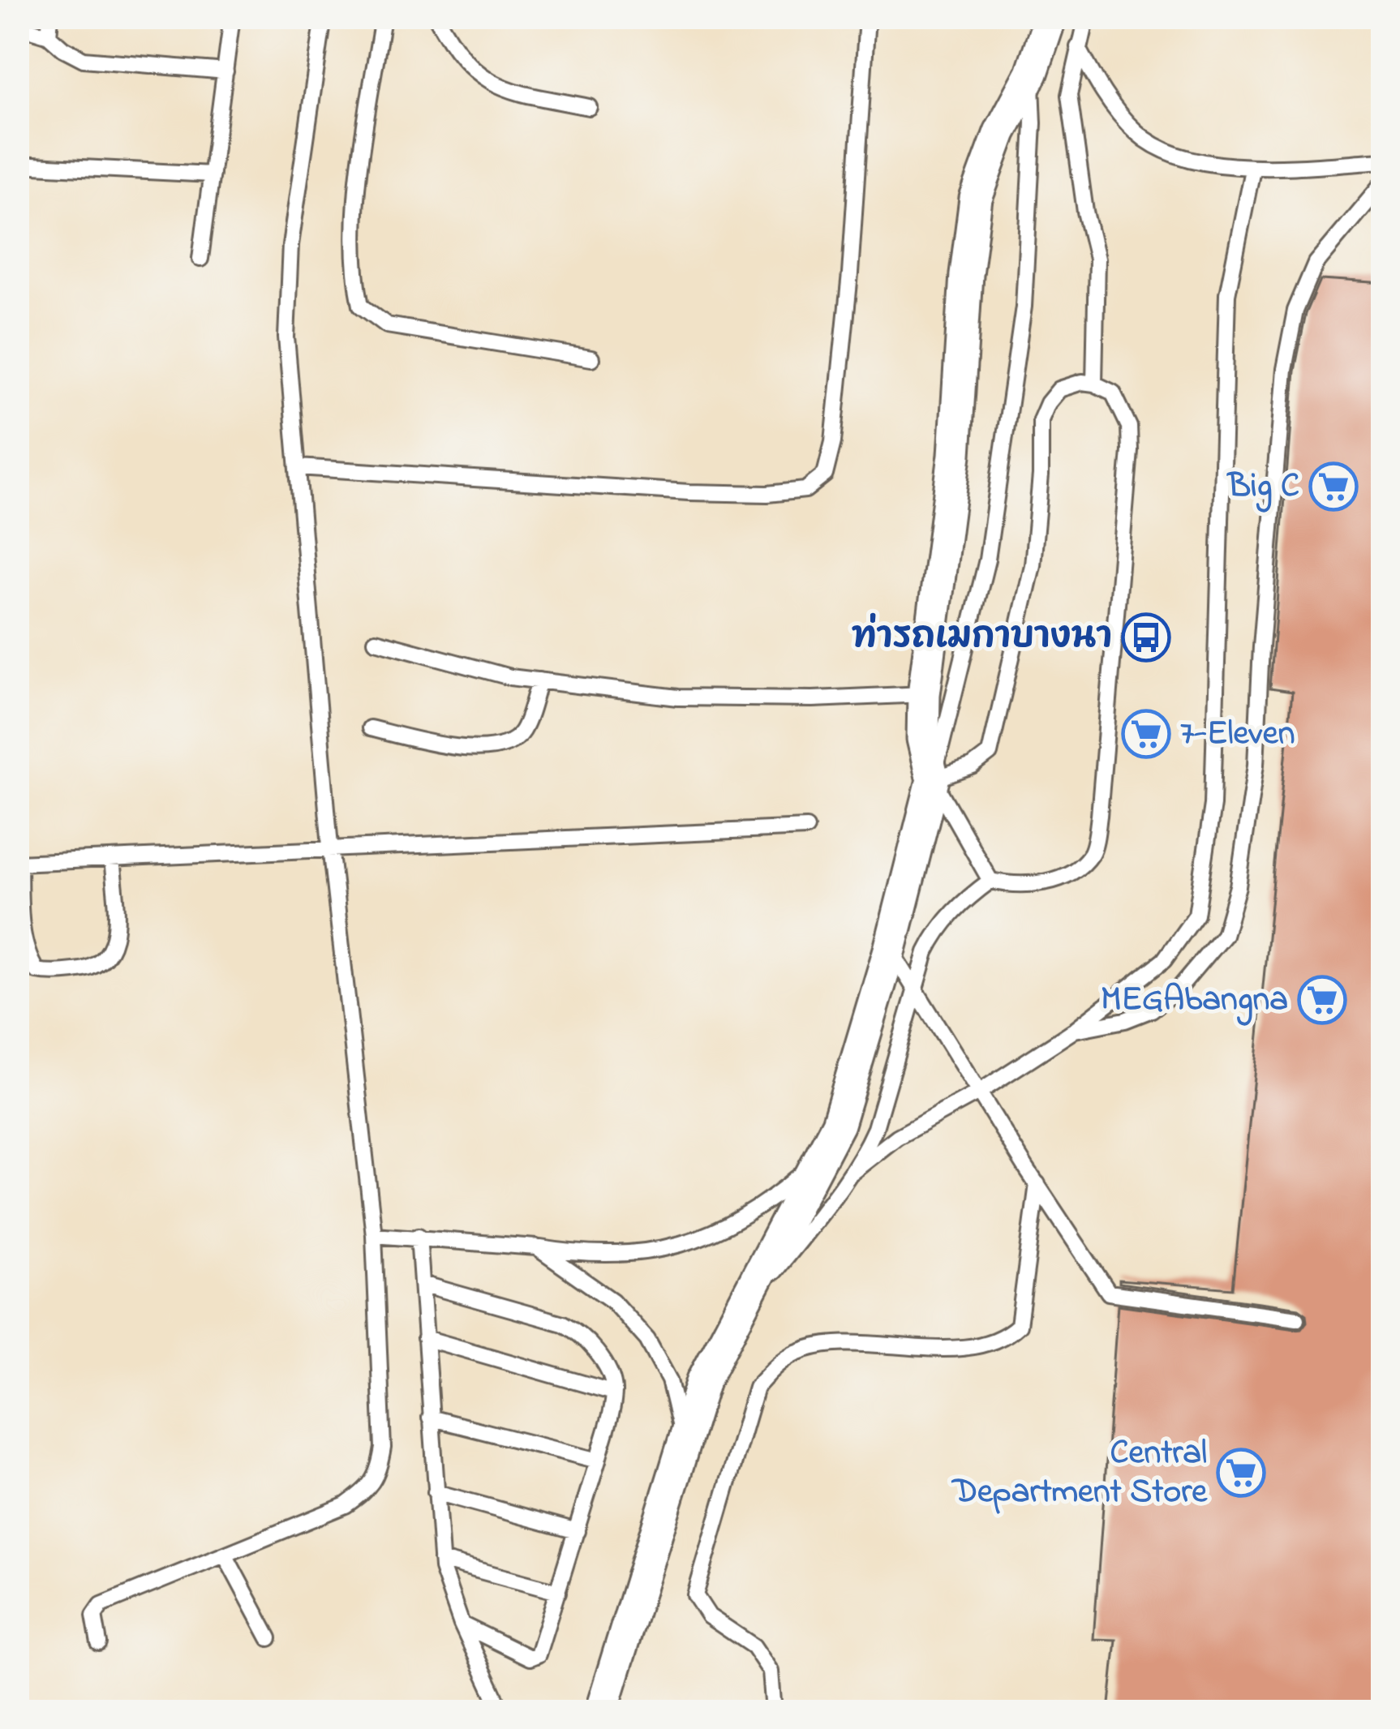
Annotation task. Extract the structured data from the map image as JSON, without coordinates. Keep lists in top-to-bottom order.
{
  "places": {
    "supermarket": [
      "Big C",
      "7-Eleven",
      "MEGAbangna",
      "Central Department Store"
    ],
    "bus stop": ["ท่ารถเมกาบางนา"]
  }
}
